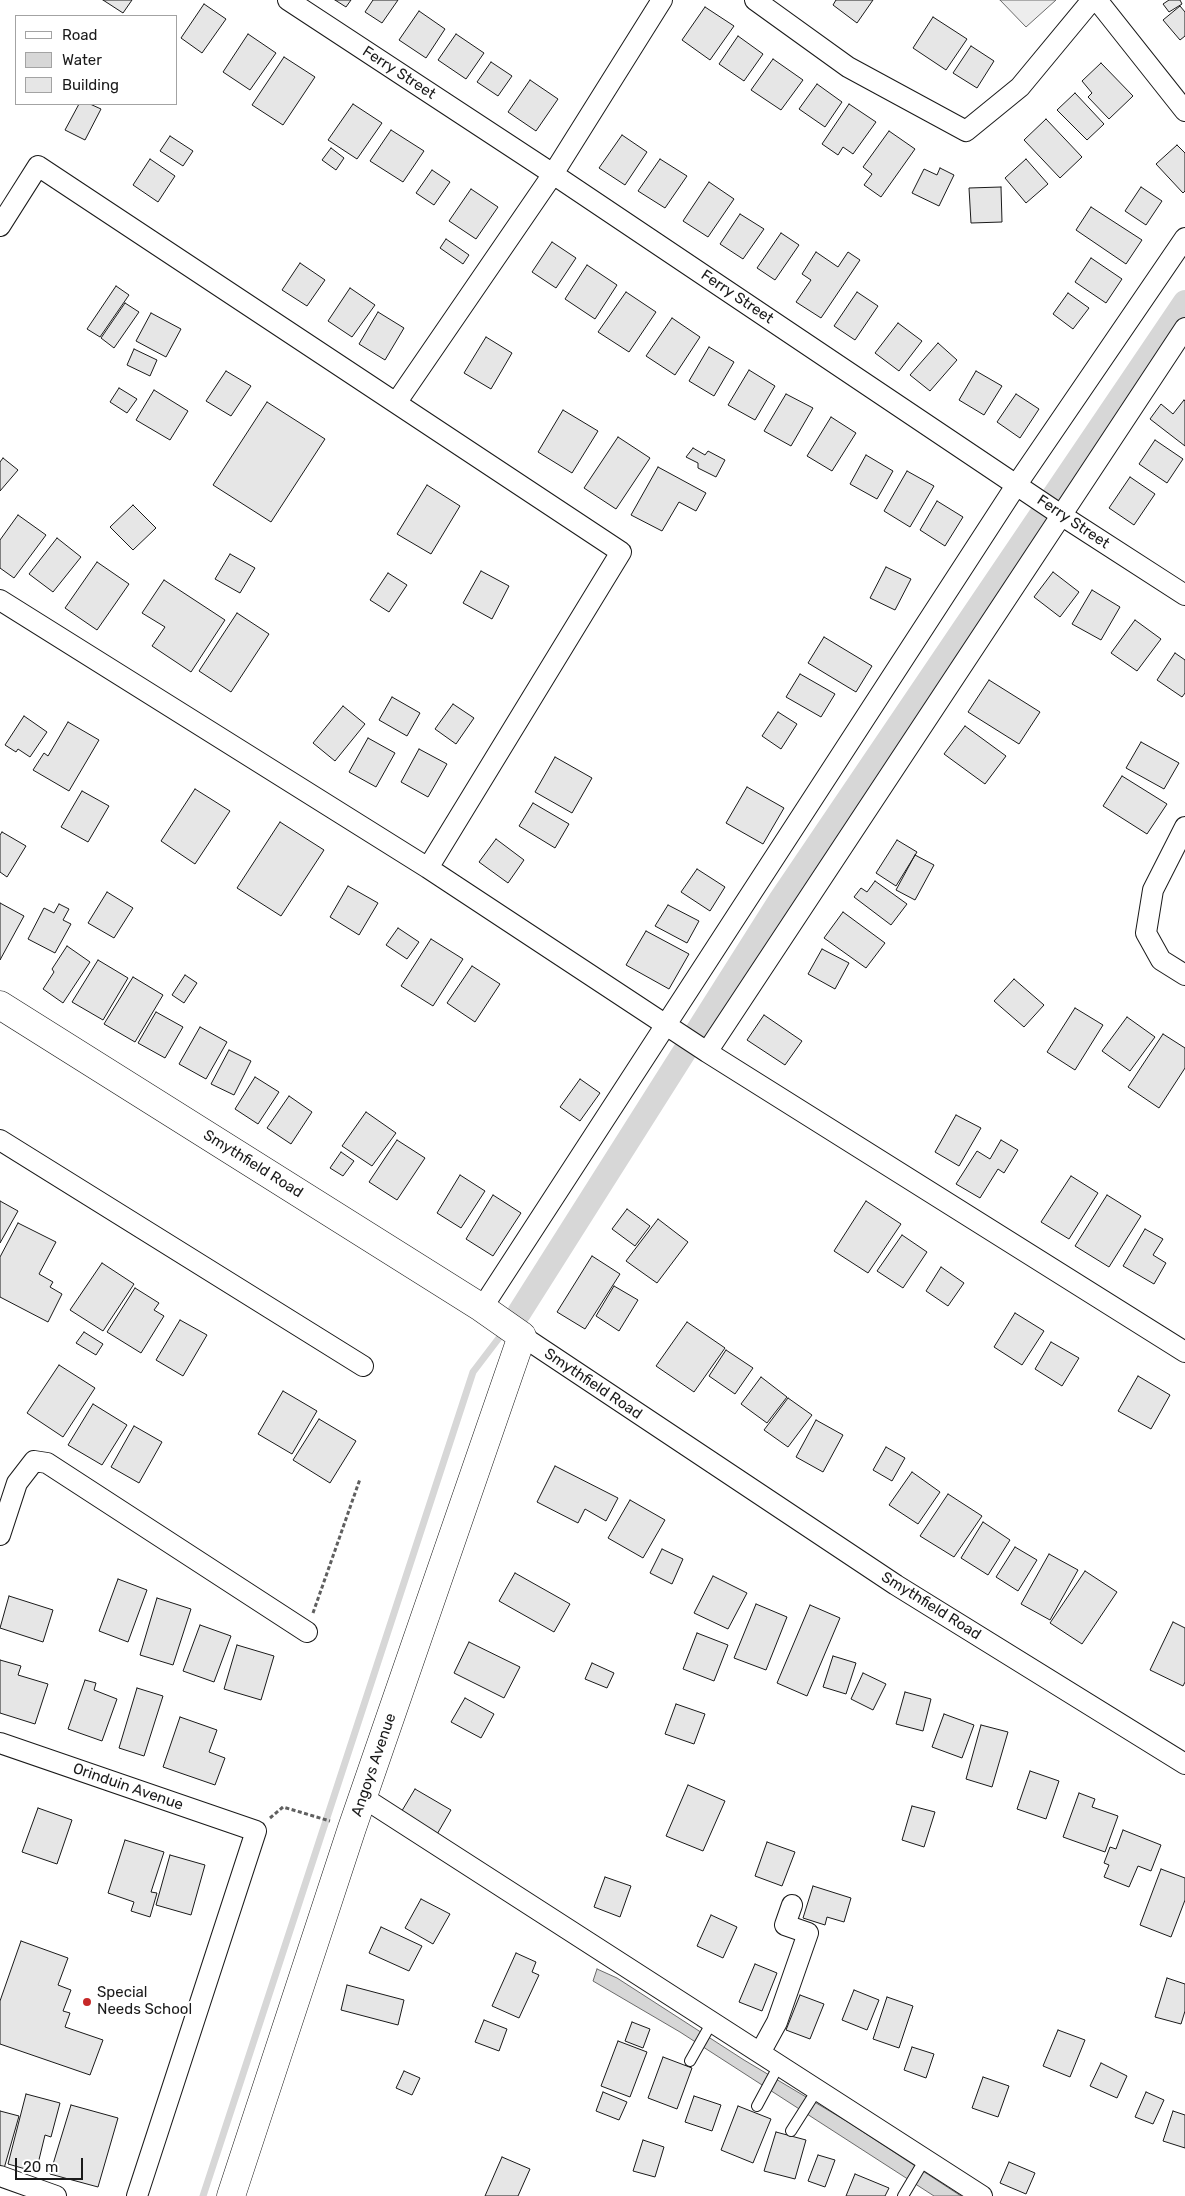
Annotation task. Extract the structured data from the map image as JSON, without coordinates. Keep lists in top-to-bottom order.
{
  "streets": {
    "street": [
      "Ferry Street",
      "Smythfield Road",
      "Angoys Avenue",
      "Orinduin Avenue"
    ]
  },
  "crossings": [
    ["Smythfield Road", "Angoys Avenue"]
  ],
  "places": ["Special Needs School"],
  "legend": ["Road", "Water", "Building"],
  "scale_bar": "20 m"
}
